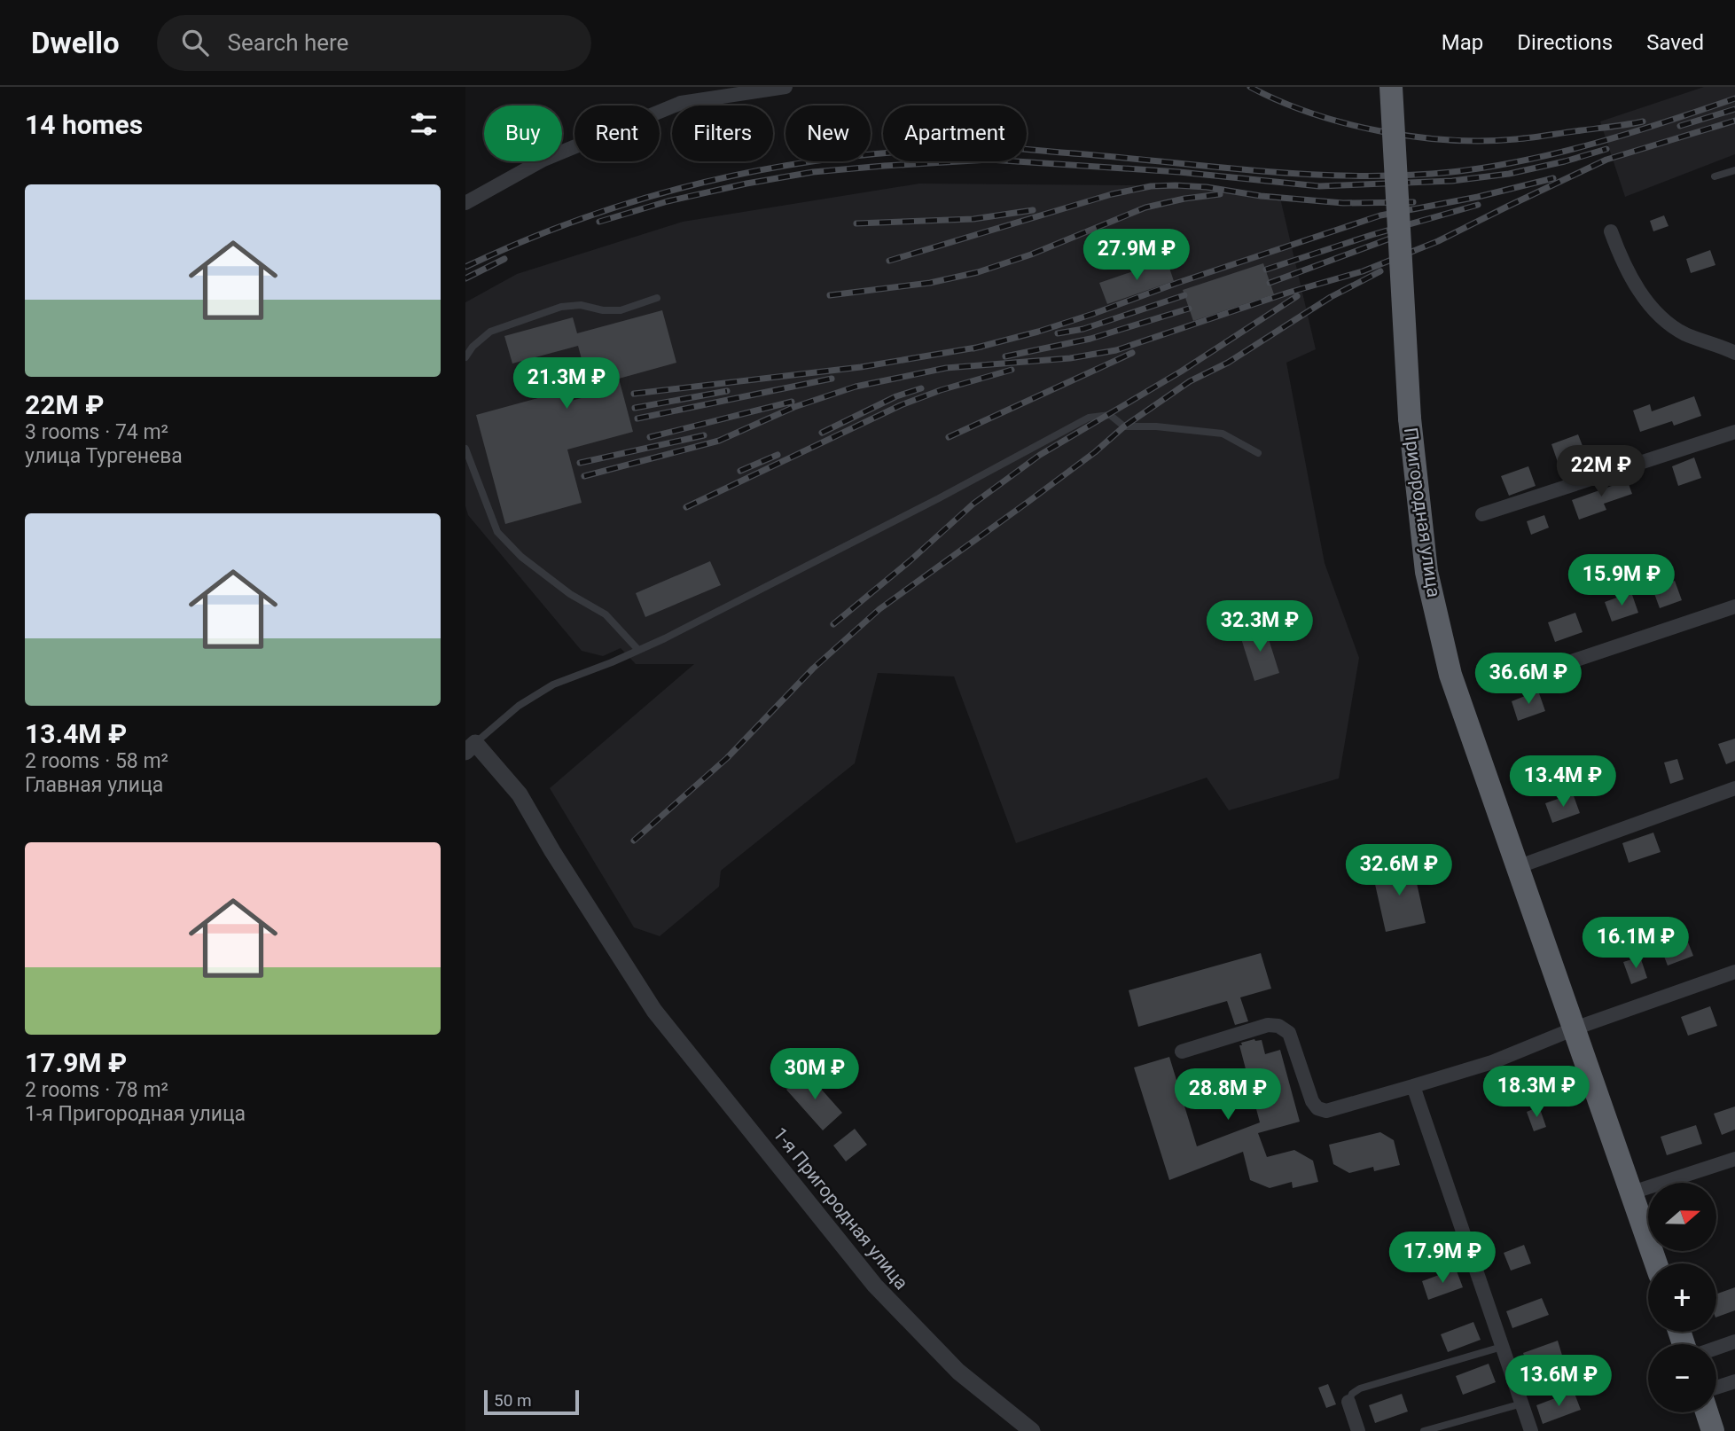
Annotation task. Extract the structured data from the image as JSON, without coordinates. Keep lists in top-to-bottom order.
{
  "streets": {
    "highway": ["Пригородная улица"],
    "street": ["1-я Пригородная улица"]
  },
  "scale_bar": "50 m",
  "north": "right",
  "page": {
    "header": "Dwello",
    "search": "Search here",
    "nav": ["Map", "Directions", "Saved"],
    "heading": "14 homes",
    "chip": [
      "Buy",
      "Rent",
      "Filters",
      "New",
      "Apartment"
    ],
    "list": [
      {
        "name": "22M ₽",
        "note": "3 rooms · 74 m² · улица Тургенева"
      },
      {
        "name": "13.4M ₽",
        "note": "2 rooms · 58 m² · Главная улица"
      },
      {
        "name": "17.9M ₽",
        "note": "2 rooms · 78 m² · 1-я Пригородная улица"
      }
    ],
    "price": [
      "27.9M ₽",
      "21.3M ₽",
      "22M ₽",
      "15.9M ₽",
      "32.3M ₽",
      "36.6M ₽",
      "13.4M ₽",
      "32.6M ₽",
      "16.1M ₽",
      "30M ₽",
      "18.3M ₽",
      "28.8M ₽",
      "17.9M ₽",
      "13.6M ₽"
    ],
    "map_buttons": ["+", "−"],
    "scale": "50 m"
  }
}
